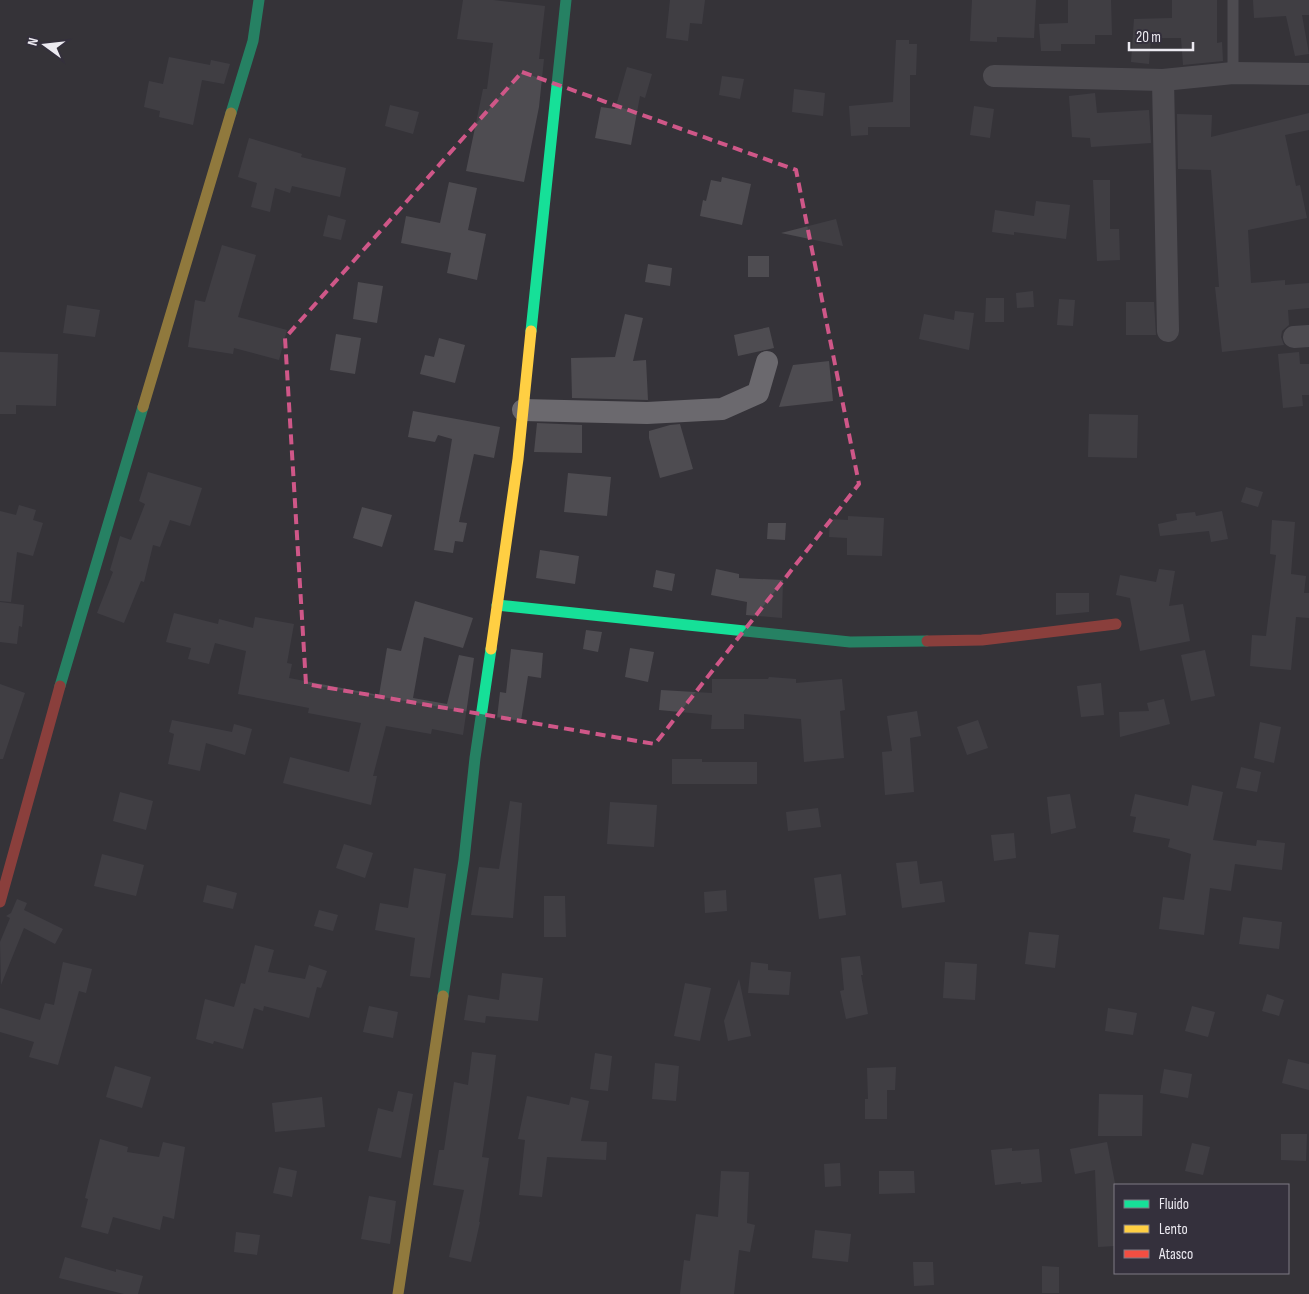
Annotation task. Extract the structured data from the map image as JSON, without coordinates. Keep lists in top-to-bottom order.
{
  "legend": ["Fluido", "Lento", "Atasco"],
  "scale_bar": "20 m",
  "north": "left"
}
